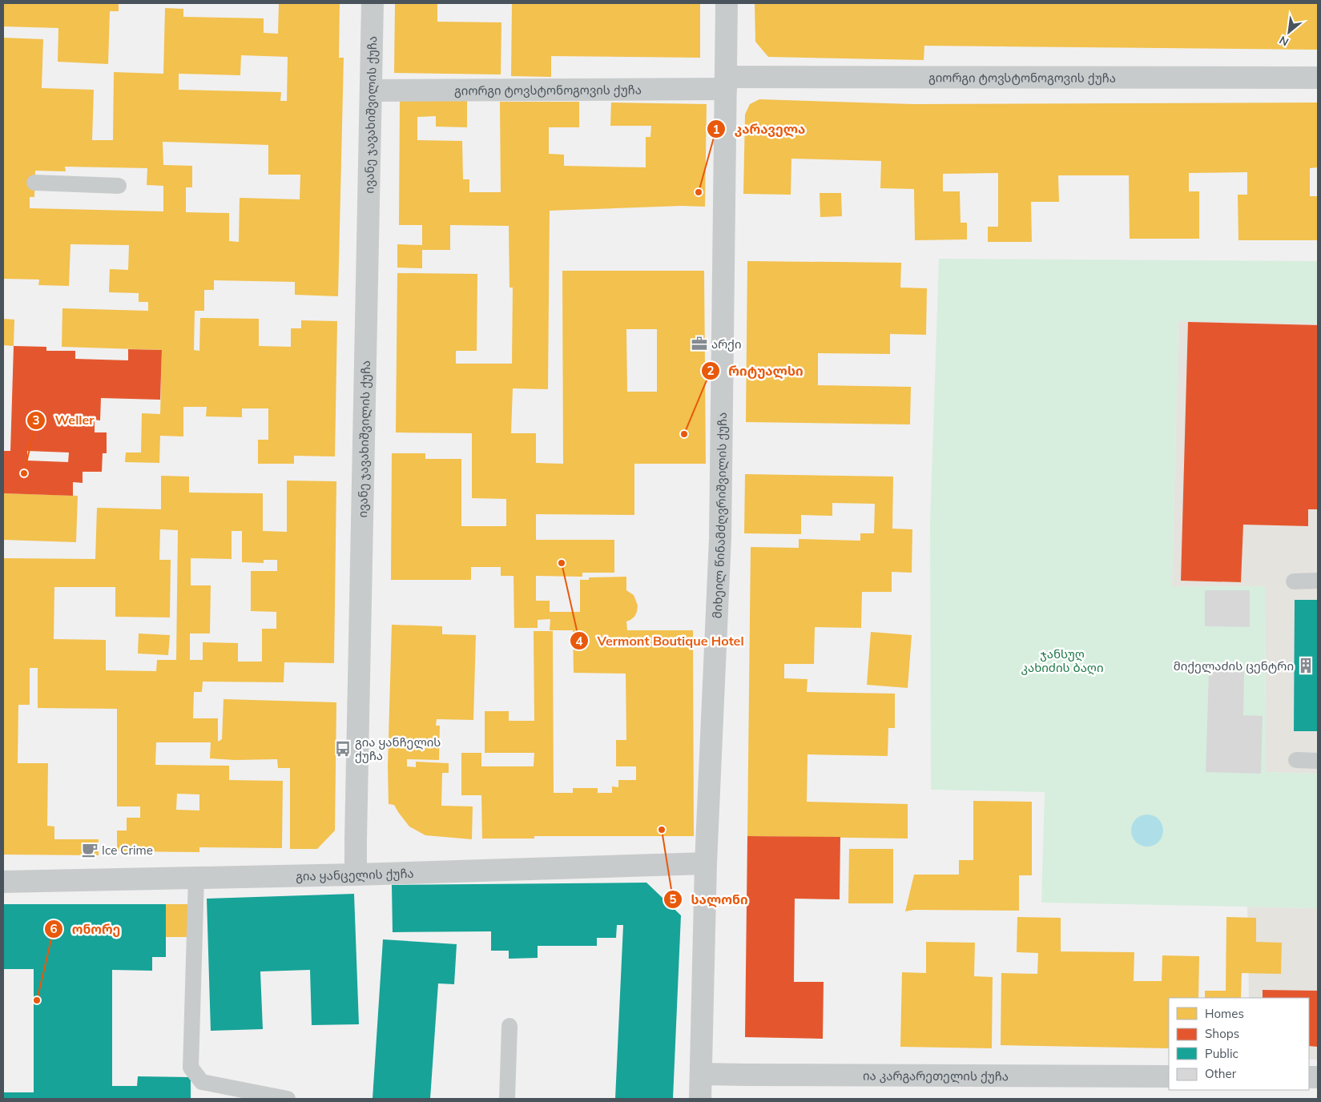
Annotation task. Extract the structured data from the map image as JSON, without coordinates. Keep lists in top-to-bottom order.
{
  "streets": {
    "street": [
      "გიორგი ტოვსტონოგოვის ქუჩა",
      "ივანე ჯავახიშვილის ქუჩა",
      "მიხეილ წინამძღვრიშვილის ქუჩა",
      "გია ყანცელის ქუჩა",
      "ია კარგარეთელის ქუჩა"
    ]
  },
  "crossings": [
    ["გიორგი ტოვსტონოგოვის ქუჩა", "ივანე ჯავახიშვილის ქუჩა"],
    ["გიორგი ტოვსტონოგოვის ქუჩა", "მიხეილ წინამძღვრიშვილის ქუჩა"],
    ["ივანე ჯავახიშვილის ქუჩა", "გია ყანცელის ქუჩა"],
    ["მიხეილ წინამძღვრიშვილის ქუჩა", "გია ყანცელის ქუჩა"],
    ["მიხეილ წინამძღვრიშვილის ქუჩა", "ია კარგარეთელის ქუჩა"]
  ],
  "parks": ["ჯანსუღ კახიძის ბაღი"],
  "places": {
    "other": [
      "კარაველა",
      "რიტუალსი",
      "Weller",
      "Vermont Boutique Hotel",
      "სალონი",
      "ონორე"
    ],
    "office": ["არქი"],
    "building": ["მიქელაძის ცენტრი"],
    "bus stop": ["გია ყანჩელის ქუჩა"],
    "cafe": ["Ice Crime"]
  },
  "legend": [
    "Homes",
    "Shops",
    "Public",
    "Other"
  ],
  "north": "bottom left"
}
